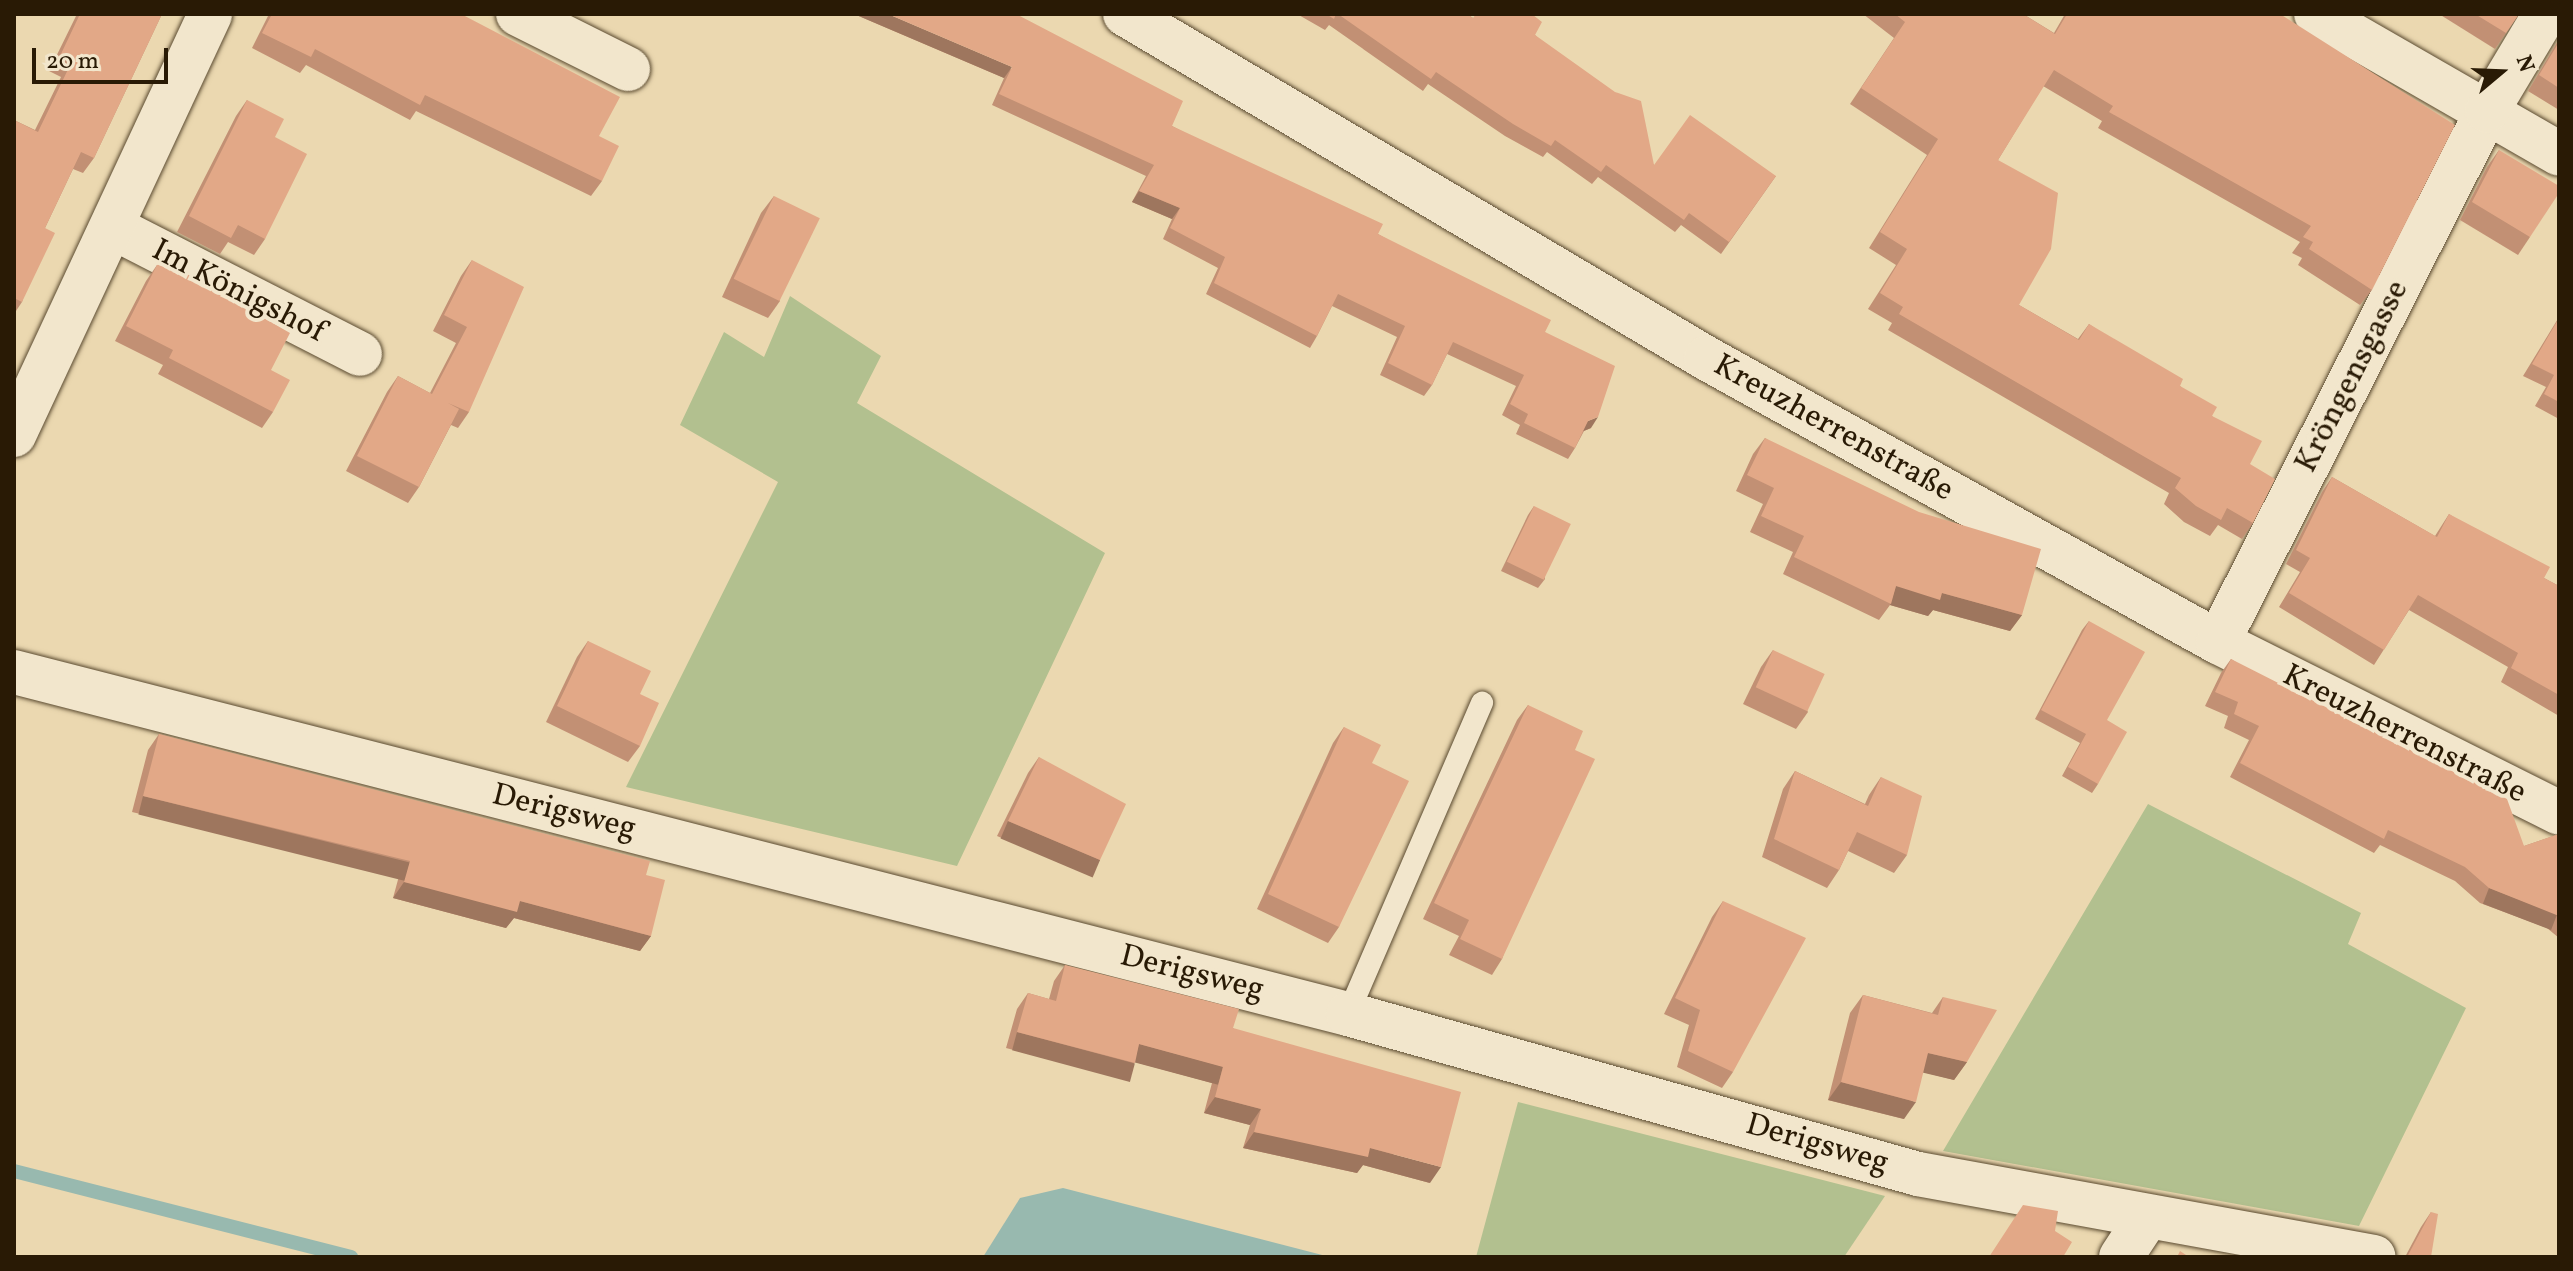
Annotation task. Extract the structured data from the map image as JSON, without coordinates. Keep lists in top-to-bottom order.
{
  "streets": {
    "street": [
      "Im Königshof",
      "Kröngensgasse",
      "Kreuzherrenstraße",
      "Derigsweg"
    ]
  },
  "crossings": [
    ["Kröngensgasse", "Kreuzherrenstraße"]
  ],
  "scale_bar": "20 m",
  "north": "right"
}
